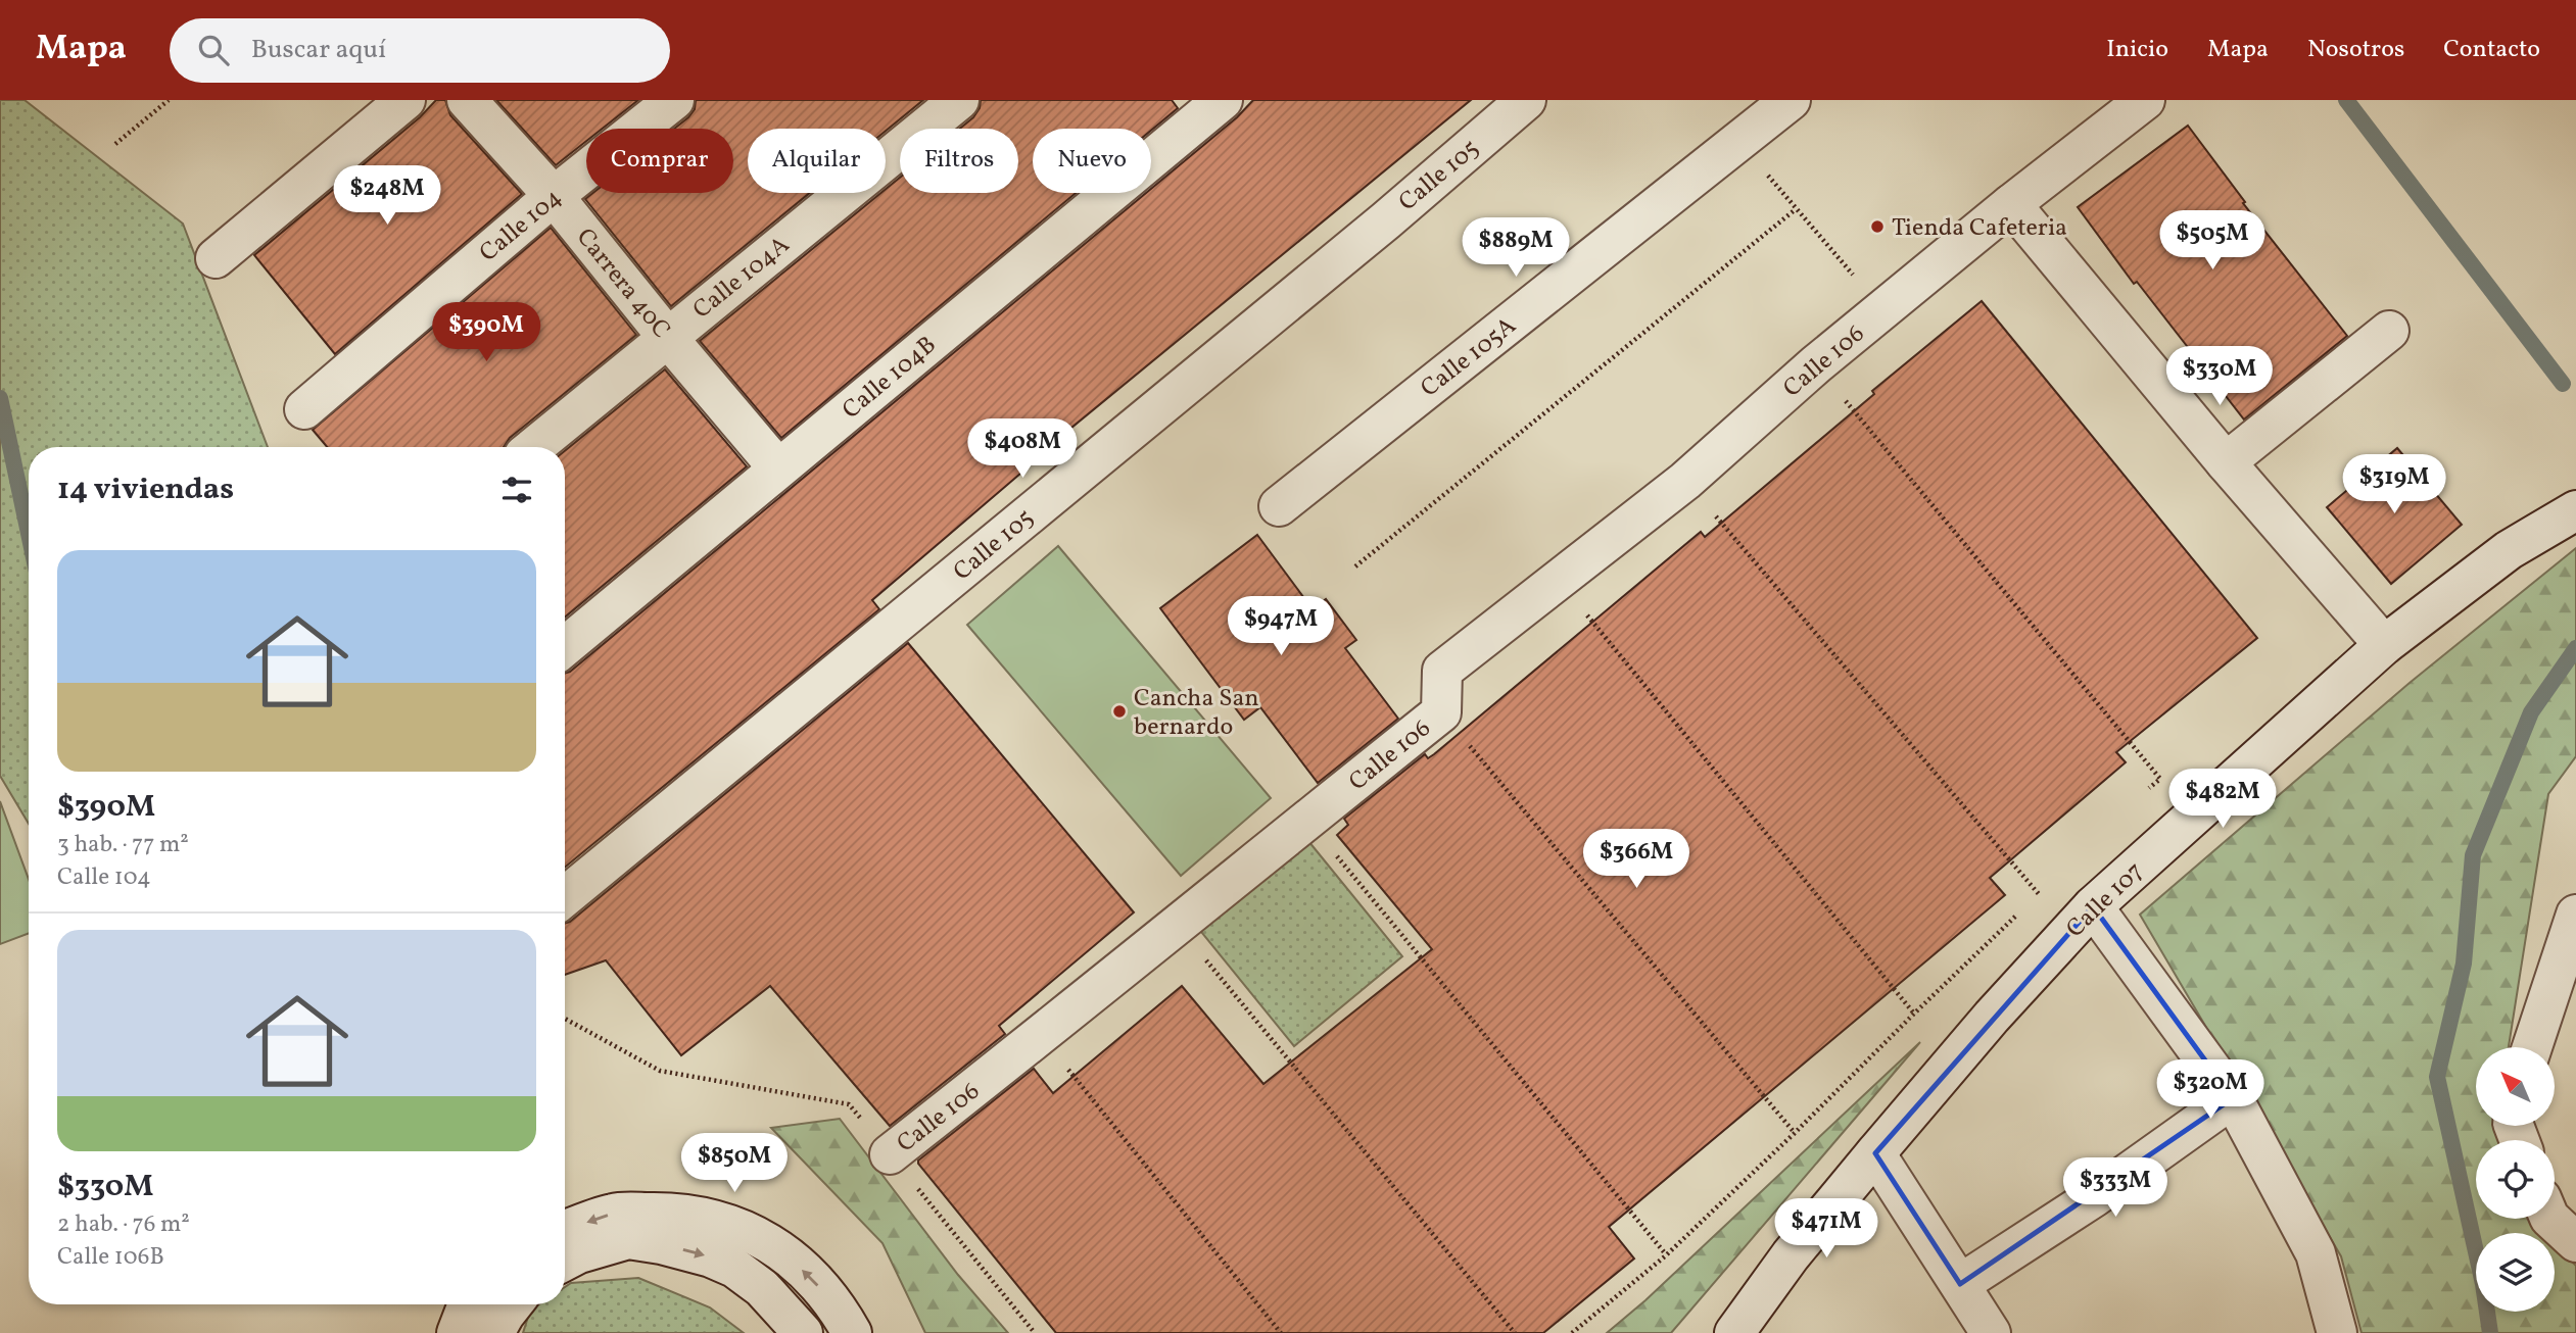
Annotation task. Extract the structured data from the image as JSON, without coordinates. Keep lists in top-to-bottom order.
{
  "streets": {
    "street": [
      "Calle 105",
      "Calle 104",
      "Calle 104A",
      "Carrera 40C",
      "Calle 105A",
      "Calle 106",
      "Calle 104B",
      "Calle 107"
    ]
  },
  "crossings": [
    ["Calle 104", "Carrera 40C"],
    ["Calle 104A", "Carrera 40C"],
    ["Carrera 40C", "Calle 104B"]
  ],
  "places": ["Tienda Cafeteria", "Cancha San bernardo"],
  "north": "top left",
  "page": {
    "header": "Mapa",
    "search": "Buscar aquí",
    "nav": [
      "Inicio",
      "Mapa",
      "Nosotros",
      "Contacto"
    ],
    "chip": [
      "Comprar",
      "Alquilar",
      "Filtros",
      "Nuevo"
    ],
    "price": [
      "$248M",
      "$505M",
      "$889M",
      "$390M",
      "$330M",
      "$408M",
      "$319M",
      "$947M",
      "$482M",
      "$366M",
      "$320M",
      "$850M",
      "$333M",
      "$471M"
    ],
    "heading": "14 viviendas",
    "list": [
      {
        "name": "$390M",
        "note": "3 hab. · 77 m² · Calle 104"
      },
      {
        "name": "$330M",
        "note": "2 hab. · 76 m² · Calle 106B"
      }
    ]
  }
}
